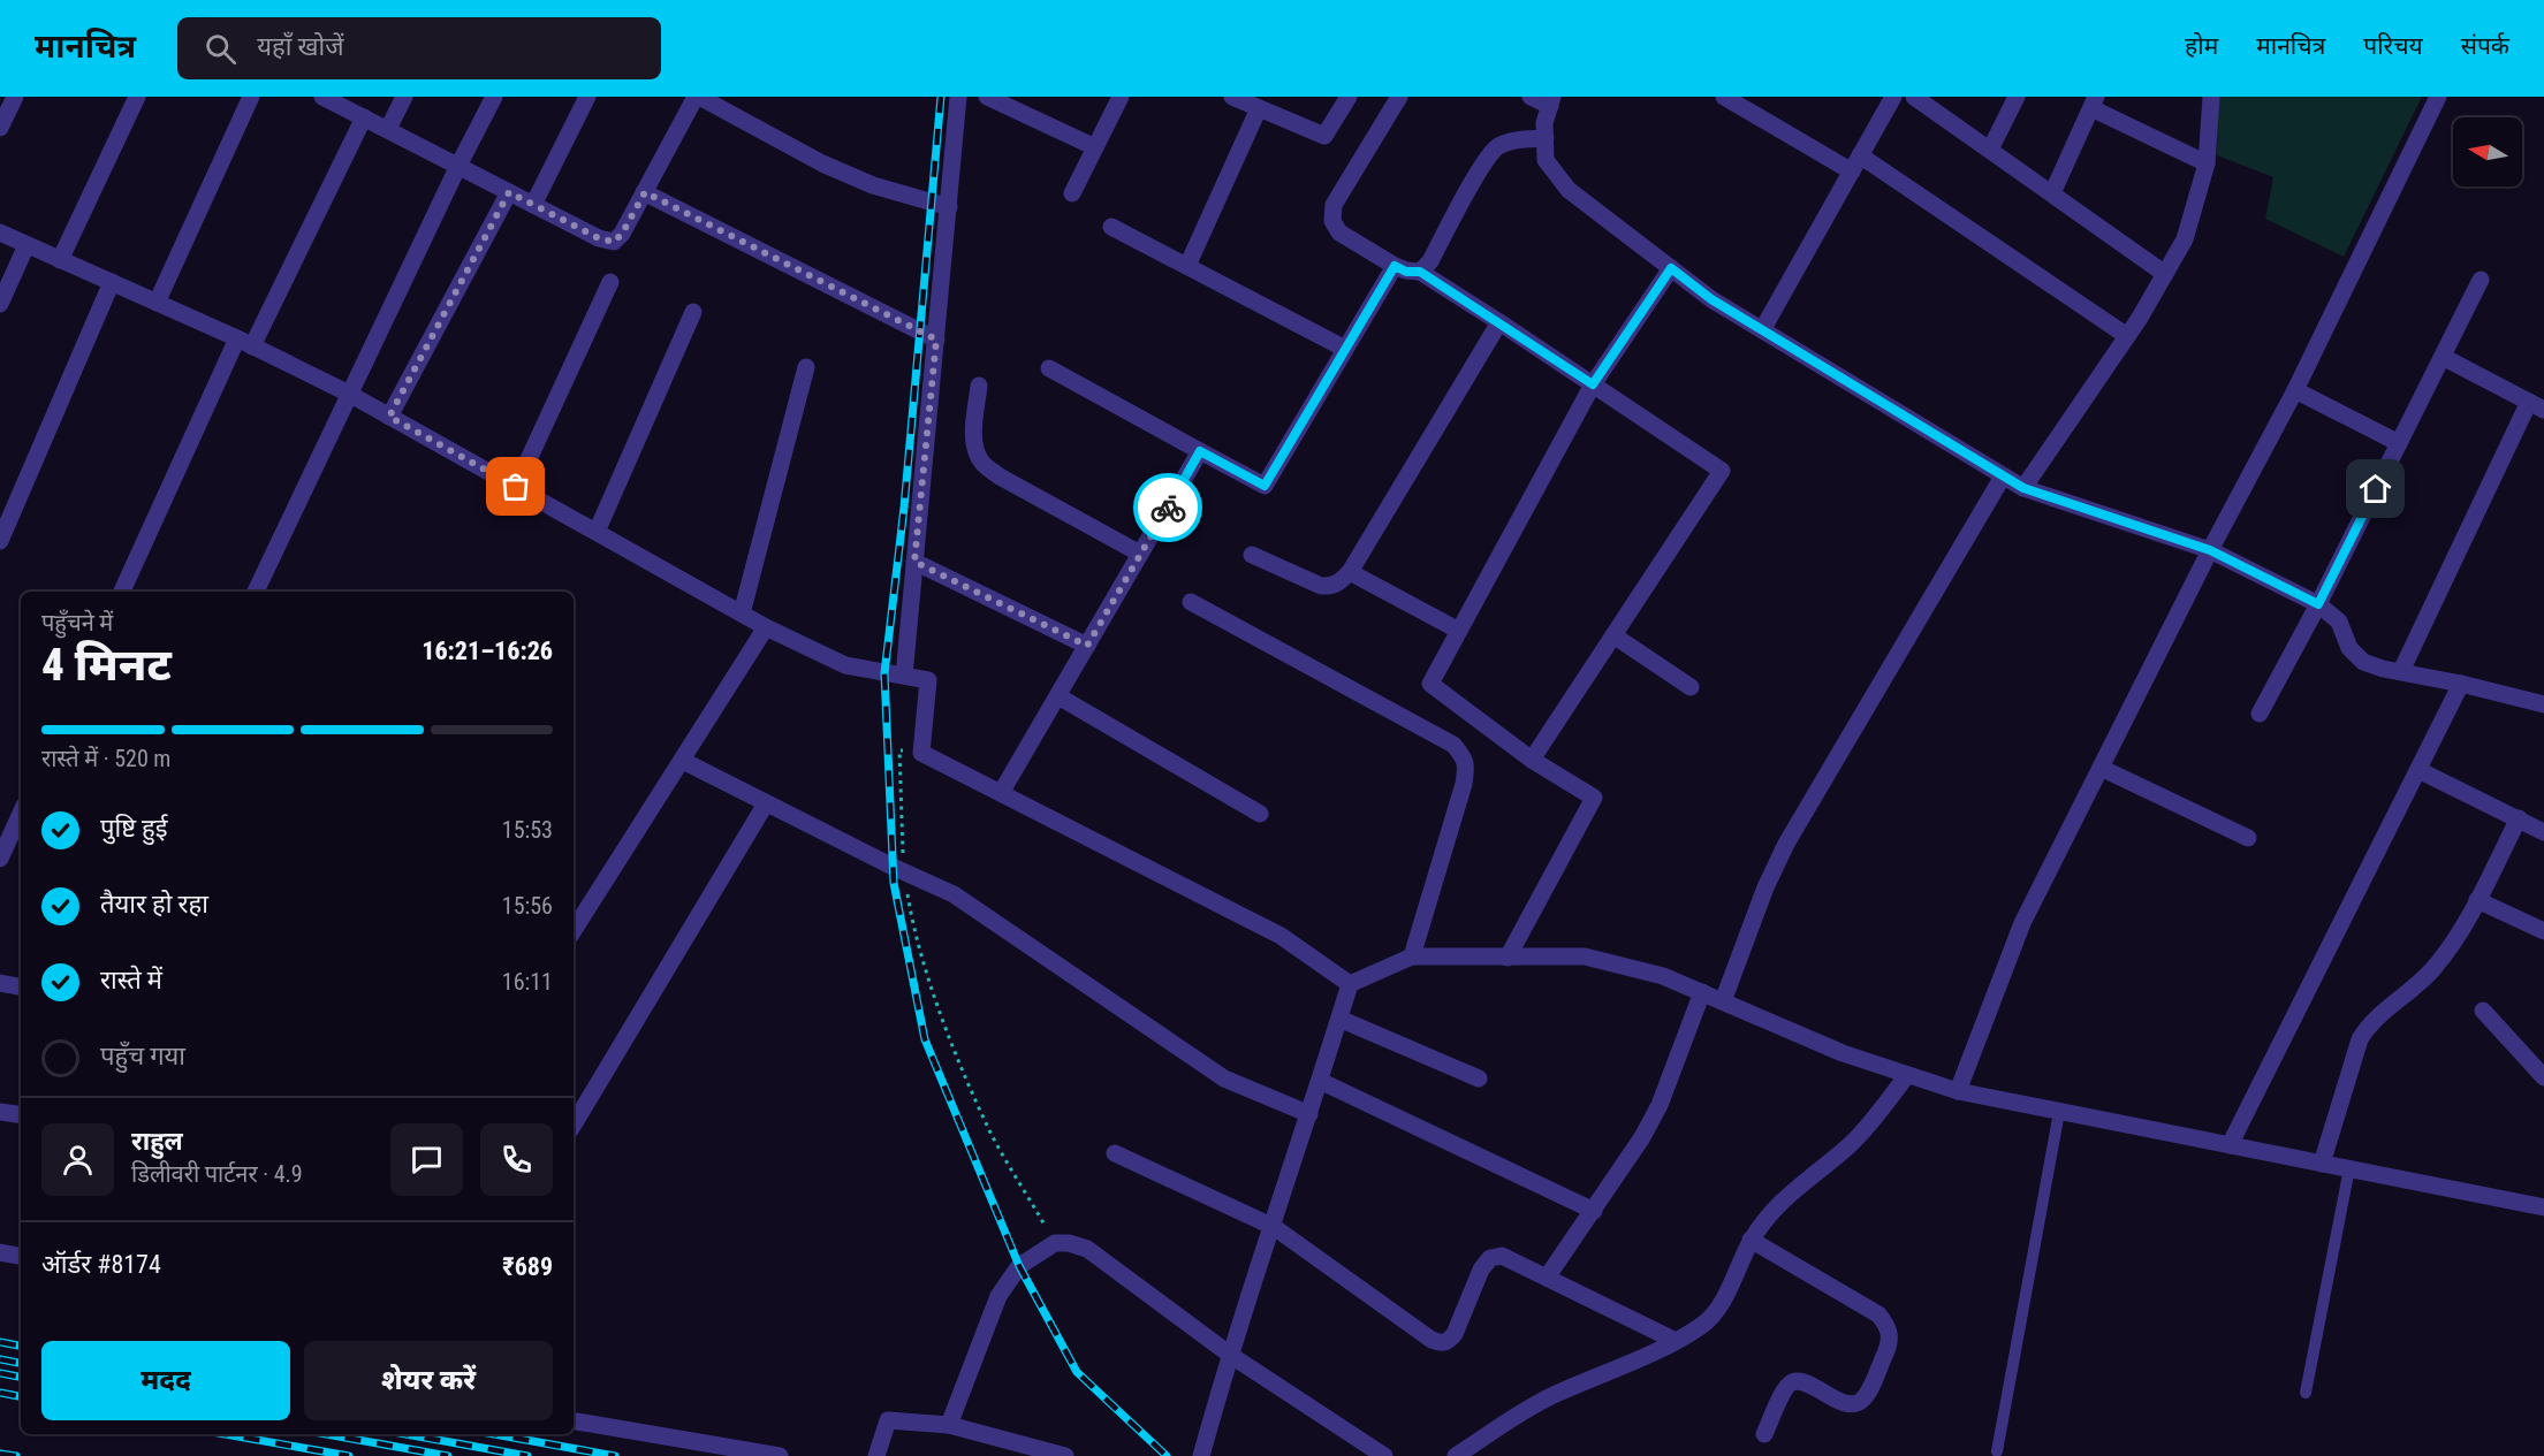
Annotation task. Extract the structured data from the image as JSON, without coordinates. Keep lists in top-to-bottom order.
{
  "north": "left",
  "page": {
    "header": "मानचित्र",
    "search": "यहाँ खोजें",
    "nav": [
      "होम",
      "मानचित्र",
      "परिचय",
      "संपर्क"
    ],
    "heading": ["4 मिनट", "पहुँचने में", "16:21–16:26"],
    "panel": [
      "राहुल",
      "डिलीवरी पार्टनर · 4.9",
      "ऑर्डर #8174",
      "₹689"
    ],
    "bar": "रास्ते में · 520 m",
    "list": [
      ["पुष्टि हुई", "15:53"],
      ["तैयार हो रहा", "15:56"],
      ["रास्ते में", "16:11"],
      "पहुँच गया"
    ],
    "buttons": ["मदद", "शेयर करें"]
  }
}
